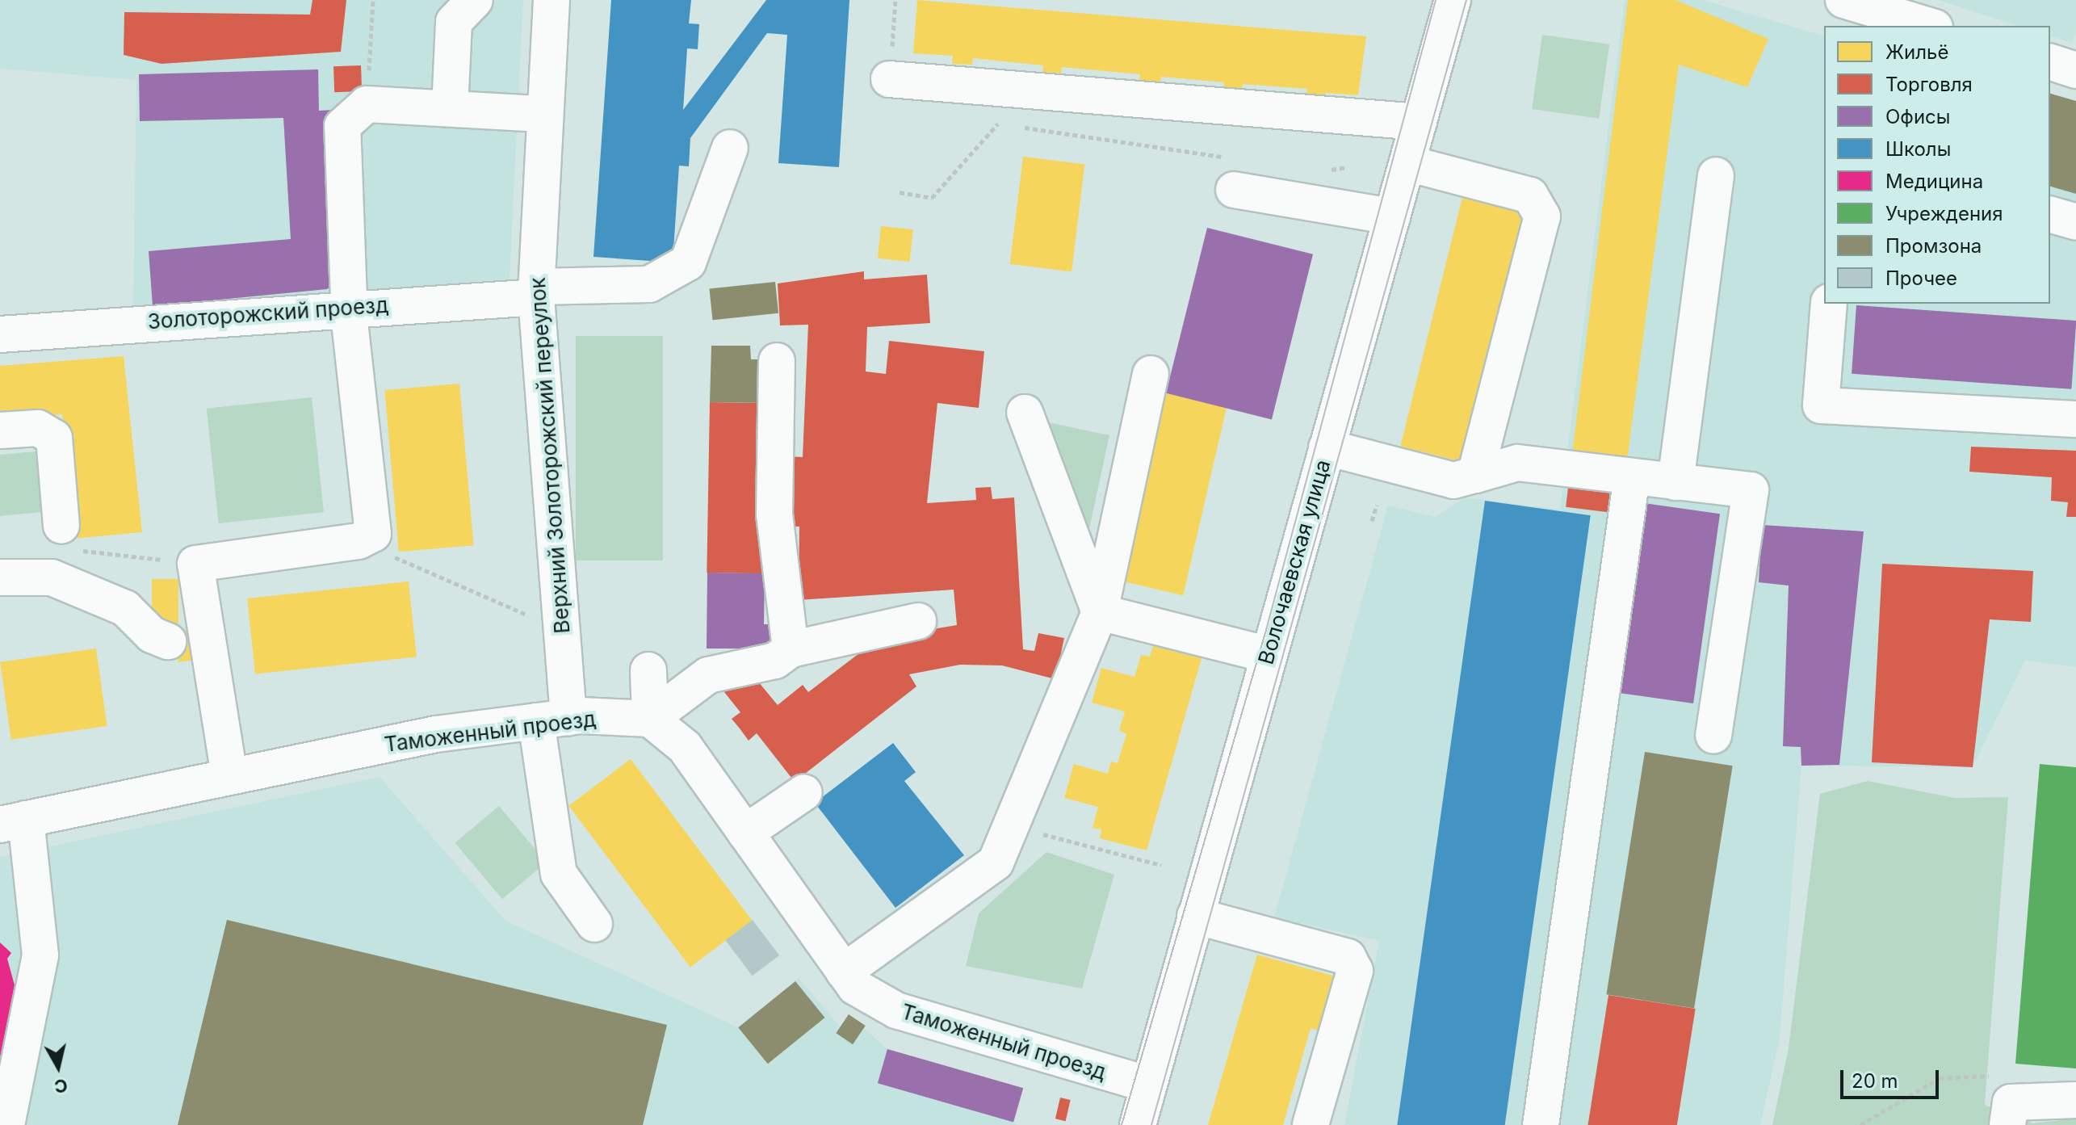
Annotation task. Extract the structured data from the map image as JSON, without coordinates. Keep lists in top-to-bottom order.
{
  "streets": {
    "street": [
      "Золоторожский проезд",
      "Верхний Золоторожский переулок",
      "Волочаевская улица",
      "Таможенный проезд"
    ]
  },
  "crossings": [
    ["Золоторожский проезд", "Верхний Золоторожский переулок"],
    ["Верхний Золоторожский переулок", "Таможенный проезд"],
    ["Волочаевская улица", "Таможенный проезд"]
  ],
  "legend": [
    "Жильё",
    "Торговля",
    "Офисы",
    "Школы",
    "Медицина",
    "Учреждения",
    "Промзона",
    "Прочее"
  ],
  "scale_bar": "20 m",
  "north": "bottom"
}
